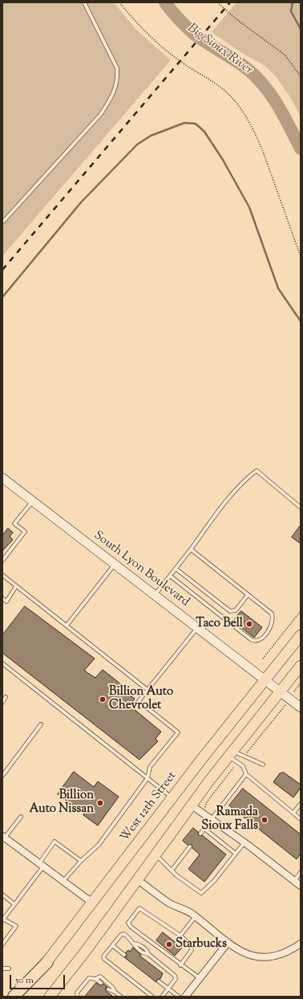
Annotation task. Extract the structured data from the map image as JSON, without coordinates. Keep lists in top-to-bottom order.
{
  "streets": {
    "main road": ["West 12th Street"],
    "street": ["South Lyon Boulevard"]
  },
  "crossings": [
    ["South Lyon Boulevard", "West 12th Street"]
  ],
  "water": ["Big Sioux River"],
  "places": [
    "Taco Bell",
    "Billion Auto Chevrolet",
    "Billion Auto Nissan",
    "Ramada Sioux Falls",
    "Starbucks"
  ],
  "scale_bar": "50 m"
}
